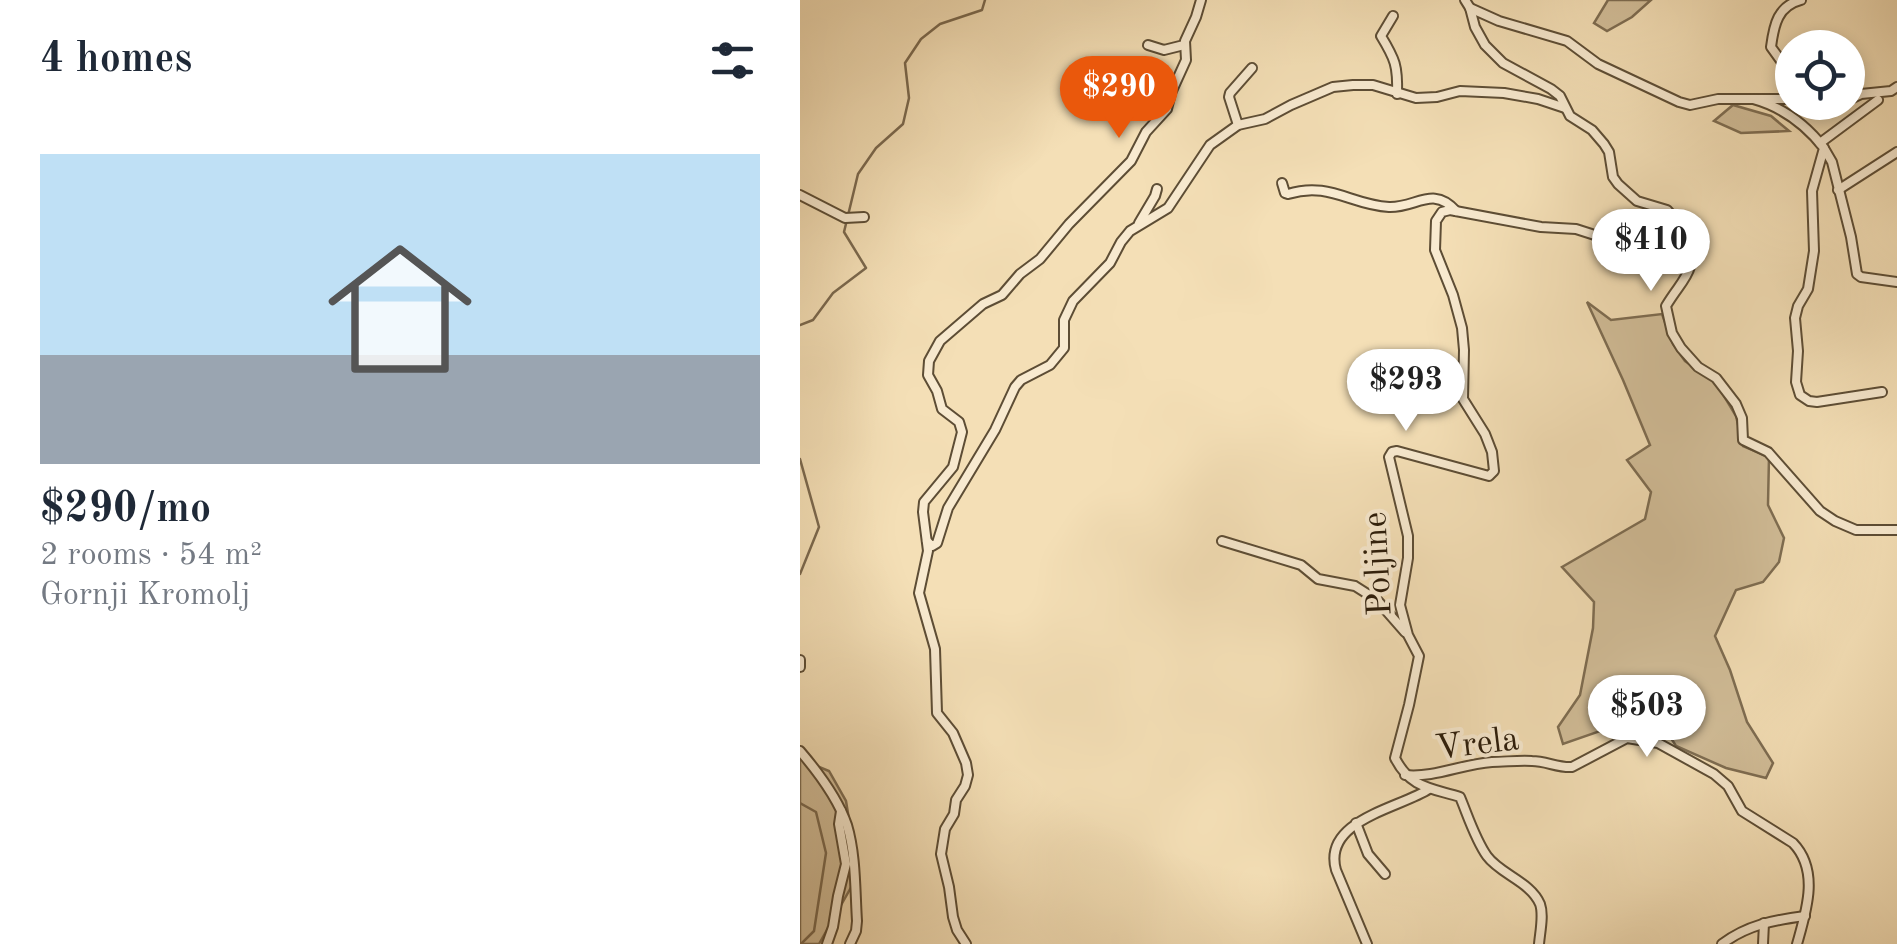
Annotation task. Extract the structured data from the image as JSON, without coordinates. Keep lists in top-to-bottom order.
{
  "streets": {
    "street": ["Poljine", "Vrela"]
  },
  "crossings": [
    ["Poljine", "Vrela"]
  ],
  "page": {
    "heading": "4 homes",
    "price": [
      "$290",
      "$410",
      "$293",
      "$503"
    ],
    "list": [
      {
        "name": "$290/mo",
        "note": "2 rooms · 54 m² · Gornji Kromolj"
      }
    ]
  }
}
